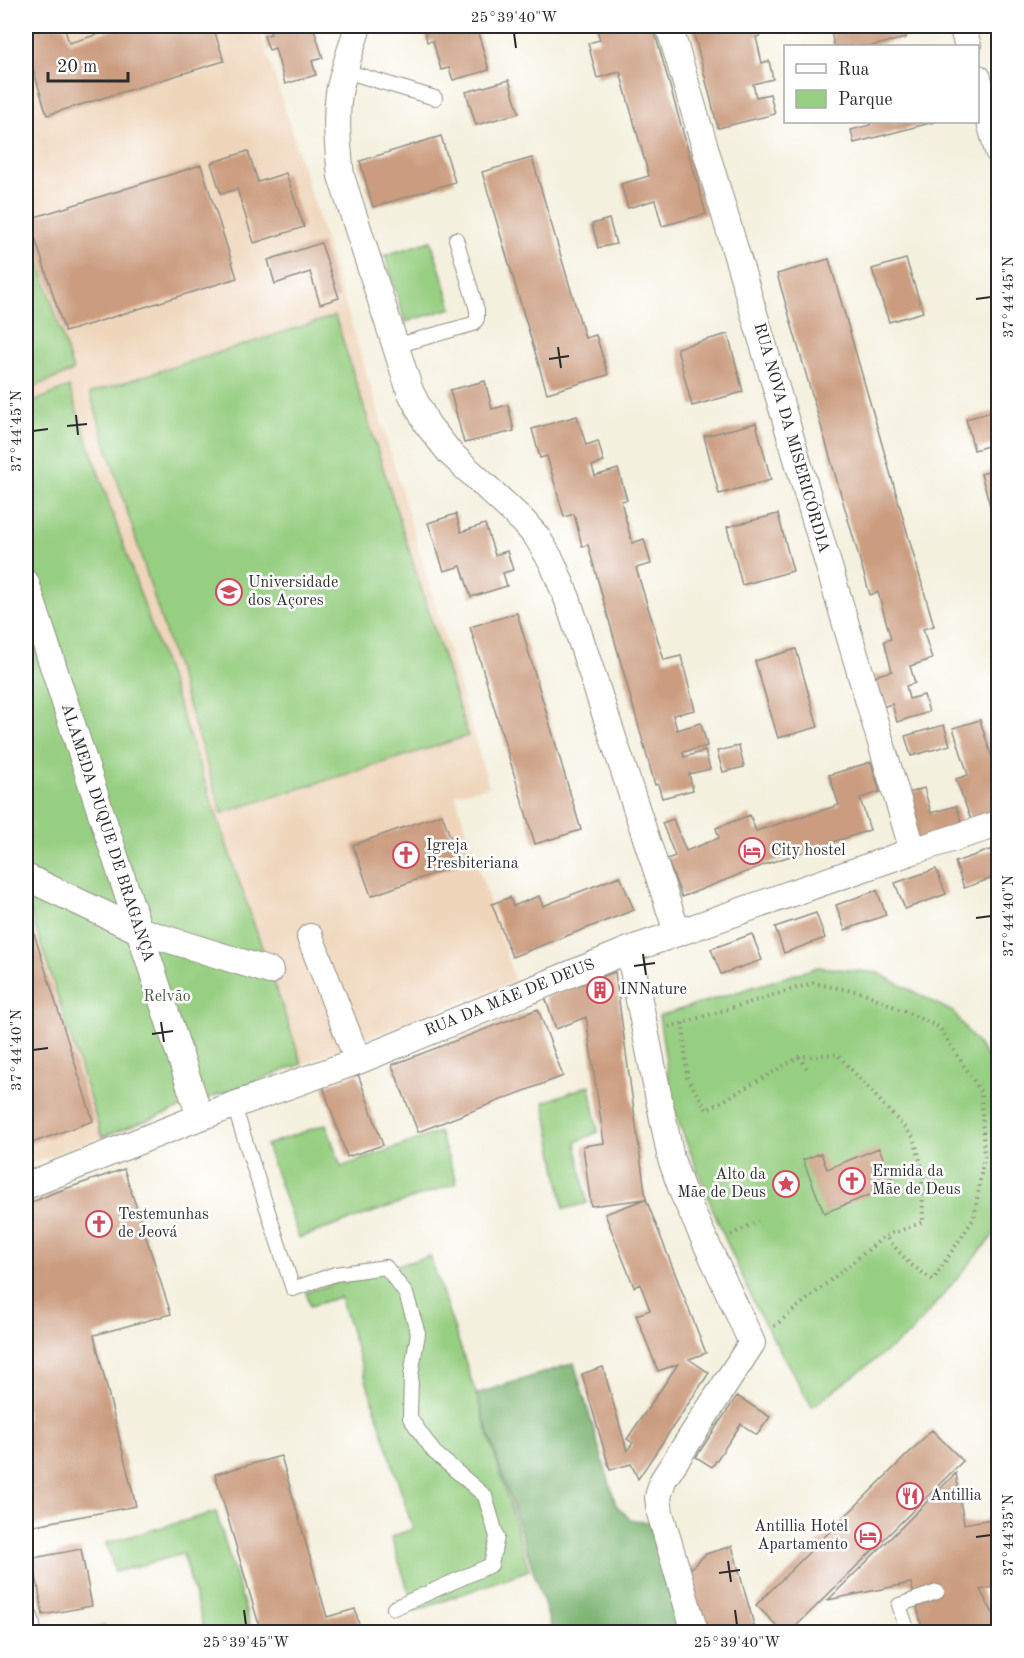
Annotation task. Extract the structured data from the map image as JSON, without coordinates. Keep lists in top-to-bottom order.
{
  "streets": {
    "street": ["RUA NOVA DA MISERICÓRDIA", "ALAMEDA DUQUE DE BRAGANÇA", "RUA DA MÃE DE DEUS"]
  },
  "crossings": [
    ["RUA NOVA DA MISERICÓRDIA", "RUA DA MÃE DE DEUS"],
    ["ALAMEDA DUQUE DE BRAGANÇA", "RUA DA MÃE DE DEUS"]
  ],
  "parks": ["Relvão"],
  "places": {
    "school or university": ["Universidade dos Açores"],
    "hotel": ["City hostel", "Antillia Hotel Apartamento"],
    "church": ["Igreja Presbiteriana", "Ermida da Mãe de Deus", "Testemunhas de Jeová"],
    "building": ["INNature"],
    "place": ["Alto da Mãe de Deus"],
    "restaurant": ["Antillia"]
  },
  "legend": ["Rua", "Parque"],
  "scale_bar": "20 m",
  "coordinates": [
    "25°39'40\"W",
    "37°44'45\"N",
    "37°44'40\"N",
    "37°44'35\"N",
    "25°39'45\"W"
  ]
}
